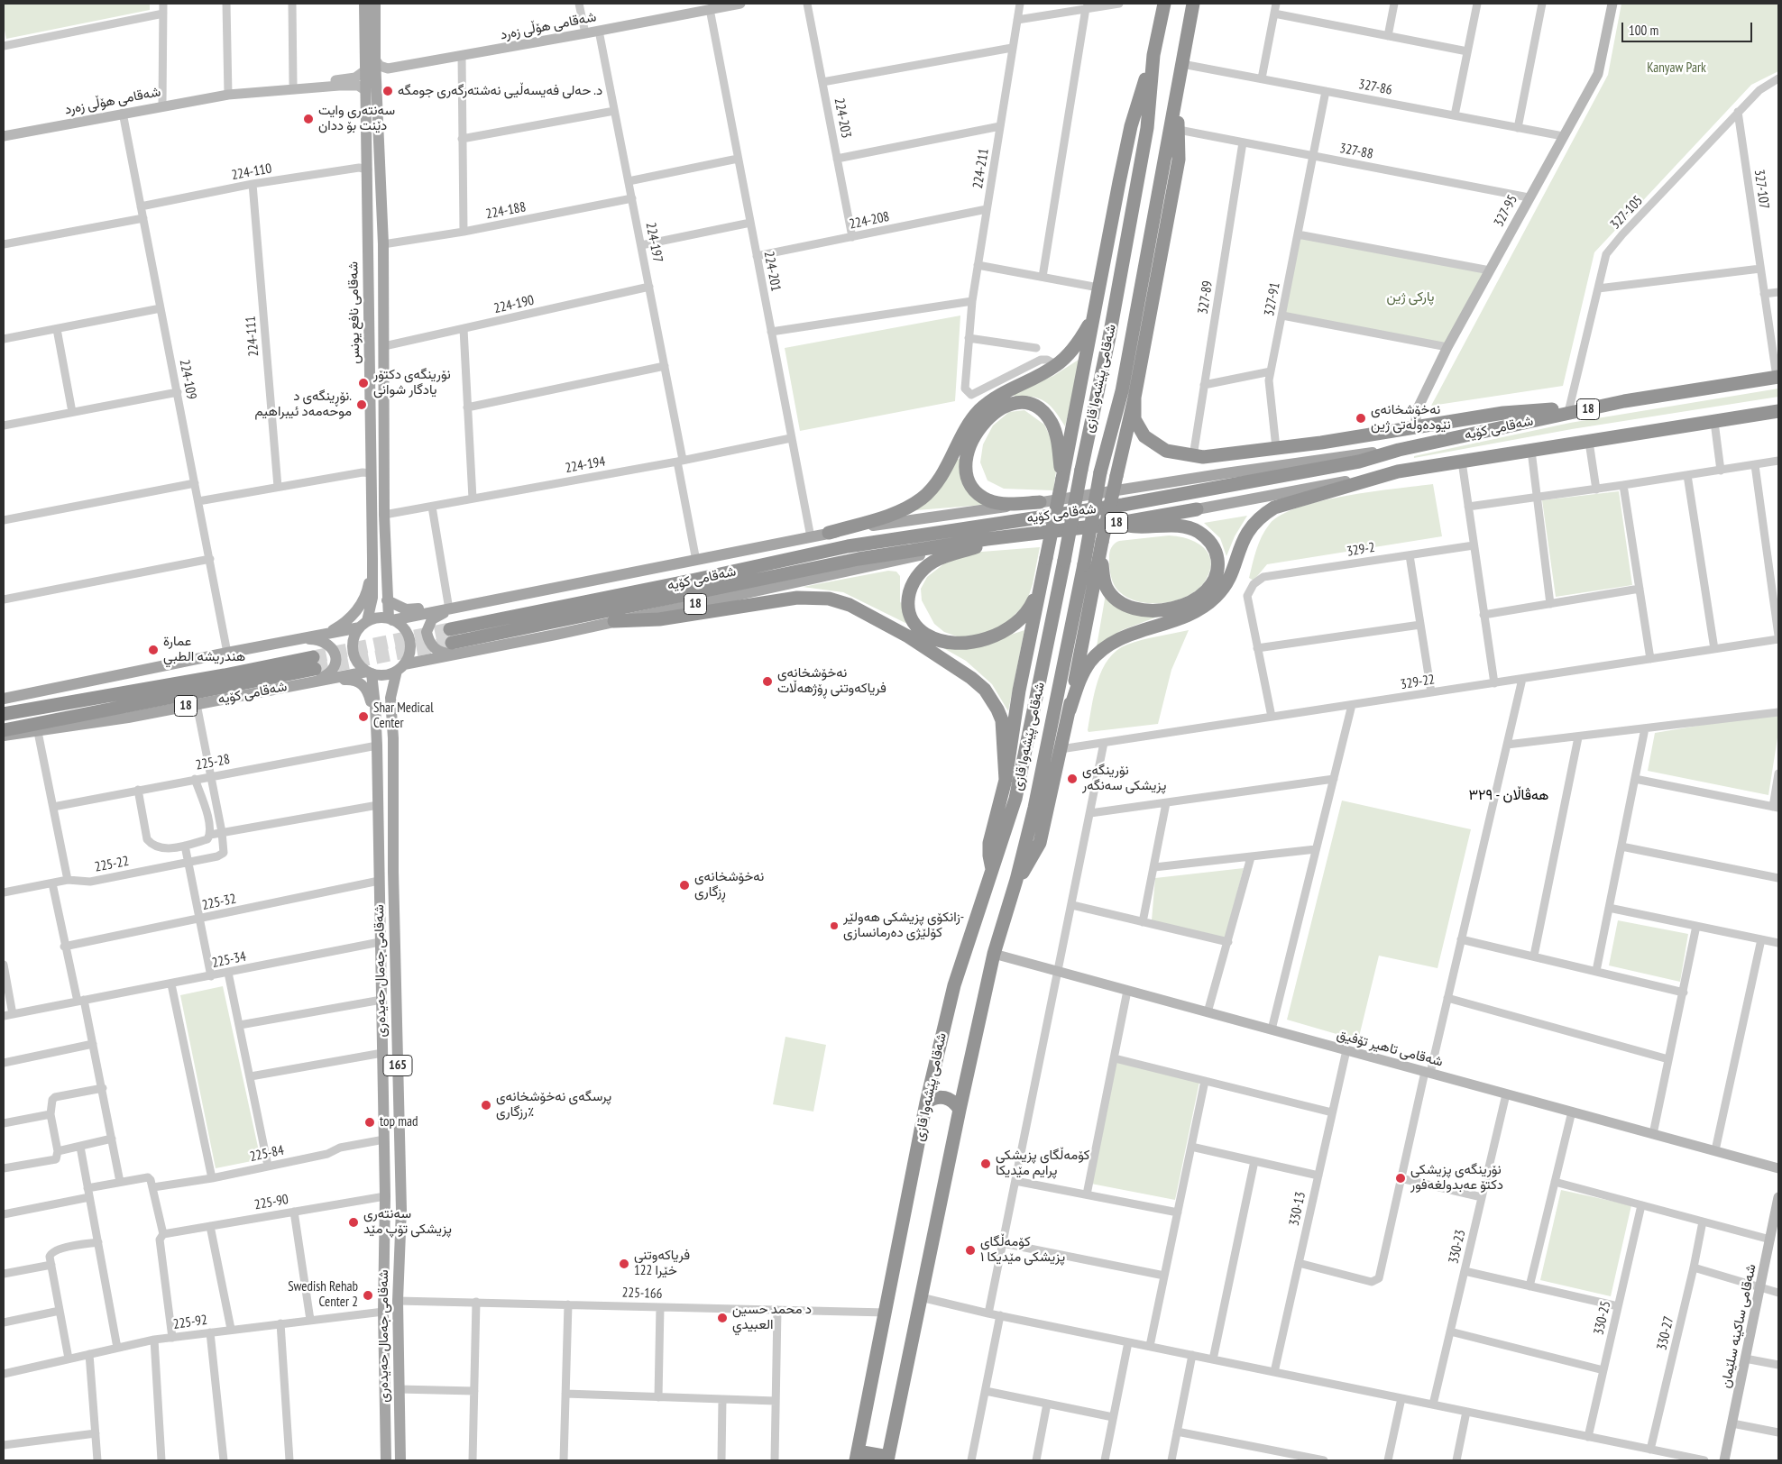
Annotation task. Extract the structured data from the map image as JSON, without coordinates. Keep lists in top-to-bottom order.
{
  "streets": {
    "highway": ["شەقامی پێشەوا قازی", "18", "شەقامی کۆیە"],
    "main road": ["شەقامی نافع یونس", "شەقامی جەمال حەیدەری", "165"],
    "street": [
      "شەقامی هۆڵی زەرد",
      "327-86",
      "224-203",
      "327-88",
      "224-211",
      "224-110",
      "327-107",
      "224-188",
      "327-95",
      "327-105",
      "224-208",
      "224-197",
      "224-201",
      "327-89",
      "327-91",
      "224-190",
      "224-111",
      "224-109",
      "224-194",
      "329-2",
      "329-22",
      "225-28",
      "225-22",
      "225-32",
      "225-34",
      "شەقامی تاهیر تۆفیق",
      "225-84",
      "225-90",
      "330-13",
      "330-23",
      "225-166",
      "330-25",
      "225-92",
      "شەقامی ساکینە سلێمان",
      "330-27"
    ]
  },
  "crossings": [
    ["شەقامی هۆڵی زەرد", "224-197"],
    ["شەقامی هۆڵی زەرد", "224-201"],
    ["شەقامی هۆڵی زەرد", "شەقامی نافع یونس"],
    ["شەقامی هۆڵی زەرد", "224-109"],
    ["327-86", "327-95"],
    ["327-86", "327-91"],
    ["327-86", "شەقامی پێشەوا قازی"],
    ["224-203", "224-208"],
    ["327-88", "327-95"],
    ["327-88", "327-89"],
    ["327-88", "327-91"],
    ["224-211", "224-208"],
    ["224-110", "شەقامی نافع یونس"],
    ["224-110", "224-111"],
    ["224-110", "224-109"],
    ["327-107", "327-105"],
    ["327-107", "شەقامی کۆیە"],
    ["224-188", "224-197"],
    ["224-208", "224-201"],
    ["224-197", "224-190"],
    ["224-197", "شەقامی کۆیە"],
    ["224-197", "224-194"],
    ["224-201", "شەقامی کۆیە"],
    ["224-201", "224-194"],
    ["شەقامی نافع یونس", "شەقامی کۆیە"],
    ["شەقامی نافع یونس", "شەقامی جەمال حەیدەری"],
    ["شەقامی پێشەوا قازی", "شەقامی تاهیر تۆفیق"],
    ["شەقامی پێشەوا قازی", "225-166"],
    ["224-109", "شەقامی کۆیە"],
    ["شەقامی کۆیە", "شەقامی جەمال حەیدەری"],
    ["225-28", "شەقامی جەمال حەیدەری"],
    ["225-32", "شەقامی جەمال حەیدەری"],
    ["225-34", "شەقامی جەمال حەیدەری"],
    ["شەقامی جەمال حەیدەری", "225-84"],
    ["شەقامی جەمال حەیدەری", "225-90"],
    ["شەقامی جەمال حەیدەری", "225-166"],
    ["شەقامی جەمال حەیدەری", "225-92"],
    ["شەقامی تاهیر تۆفیق", "330-13"],
    ["شەقامی تاهیر تۆفیق", "330-23"]
  ],
  "districts": ["هەڤاڵان - ٣٢٩"],
  "parks": ["Kanyaw Park", "پارکی ژین"],
  "places": [
    "د. حەلی فەیسەڵیی نەشتەرگەری جومگە",
    "سەنتەری وایت دێنت بۆ ددان",
    "نۆرینگەی دکتۆر یادگار شوانی",
    "نۆڕینگەی د. موحەمەد ئیبراهیم",
    "نەخۆشخانەی نێودەوڵەتی ژین",
    "عمارة هندريشه الطبي",
    "نەخۆشخانەی فریاکەوتنی ڕۆژهەڵات",
    "Shar Medical Center",
    "نۆرینگەی پزیشکی سەنگەر",
    "نەخۆشخانەی ڕزگاری",
    "زانکۆی پزیشکی هەولێر- کۆلێژی دەرمانسازی",
    "پرسگەی نەخۆشخانەی رزگاری٪",
    "top mad",
    "کۆمەڵگای پزیشکی پرایم مێدیکا",
    "نۆرینگەی پزیشکی دکتۆ عەبدولغەفور",
    "سەنتەری پزیشکی تۆپ مێد",
    "کۆمەڵگای پزیشکی مێدیکا ١",
    "فریاکەوتنی خێرا 122",
    "Swedish Rehab Center 2",
    "د محمد حسين العبيدي"
  ],
  "scale_bar": "100 m"
}
